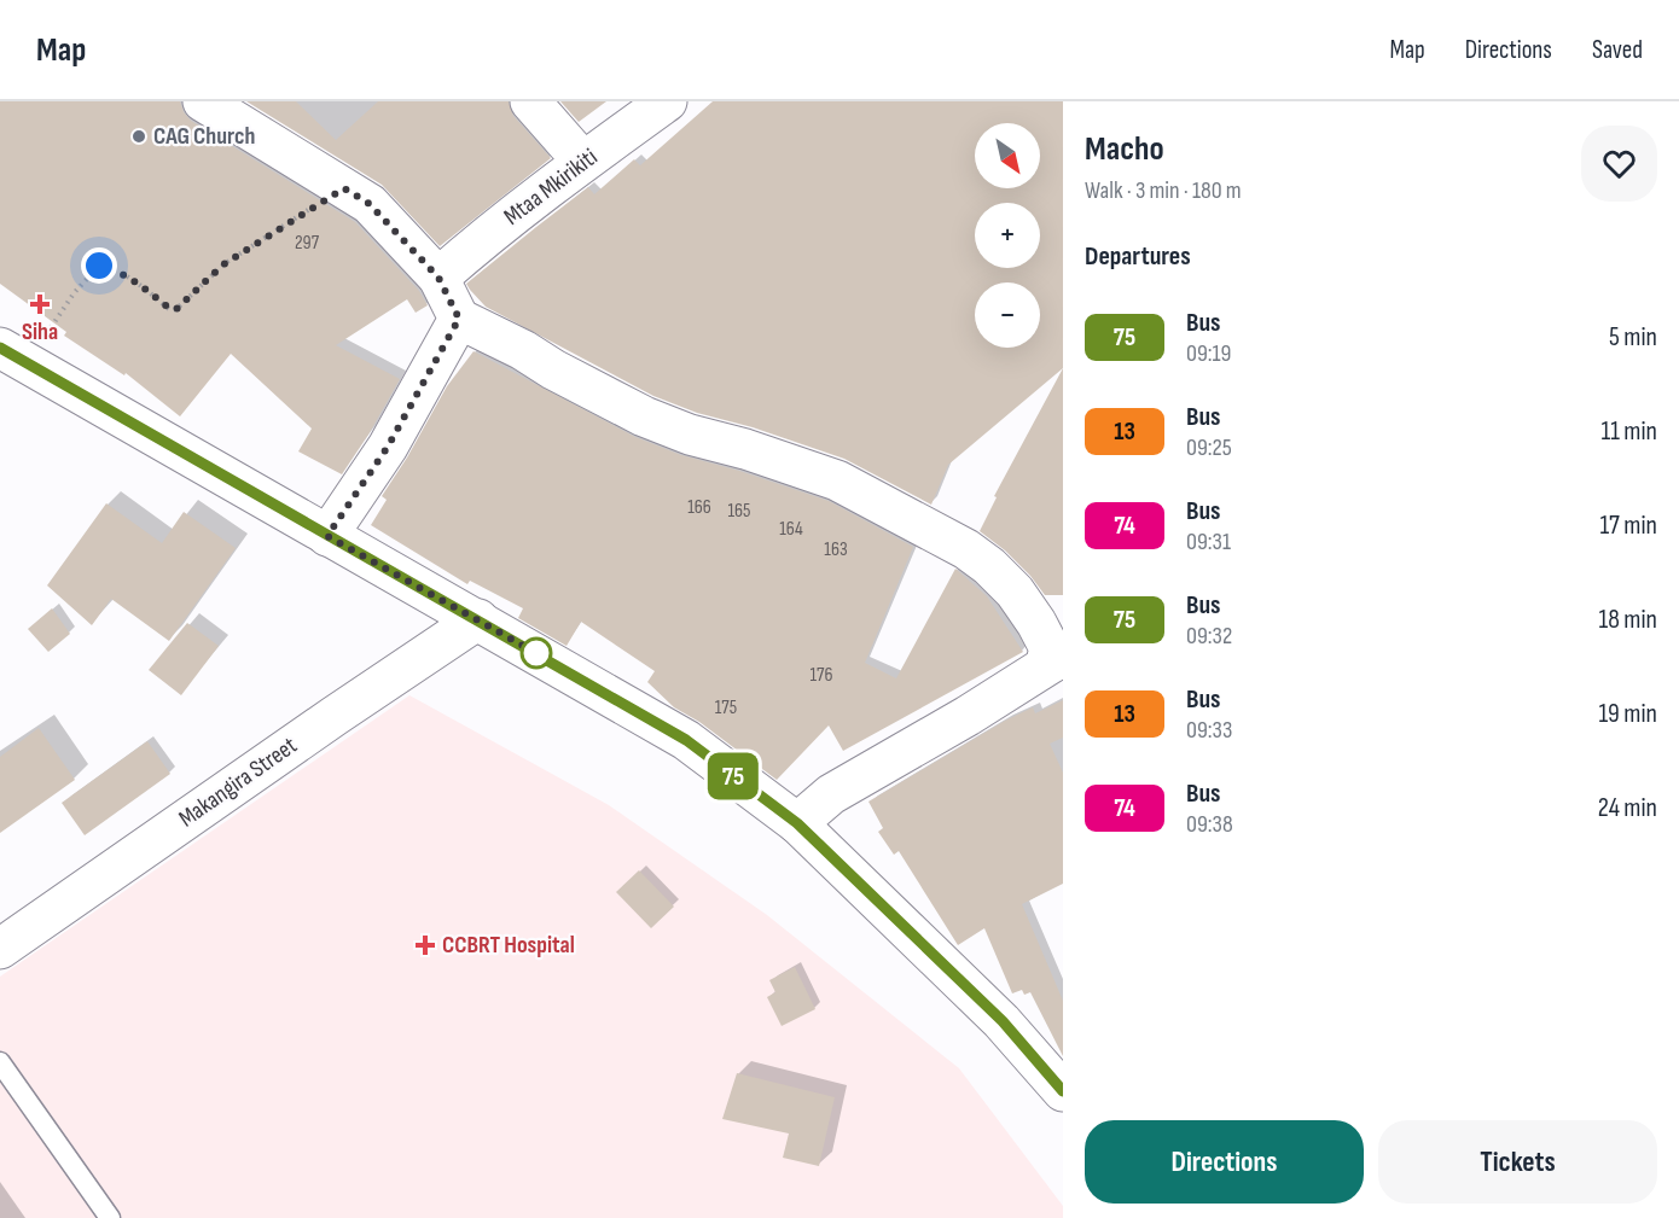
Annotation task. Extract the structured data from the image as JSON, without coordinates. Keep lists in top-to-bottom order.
{
  "streets": {
    "street": ["Mtaa Mkirikiti", "Makangira Street"]
  },
  "places": {
    "other": ["CAG Church"],
    "health": ["Siha", "CCBRT Hospital"]
  },
  "lines": ["bus line 75"],
  "house_numbers": [
    "297",
    "166",
    "165",
    "164",
    "163",
    "176",
    "175"
  ],
  "north": "bottom right",
  "page": {
    "header": "Map",
    "nav": ["Map", "Directions", "Saved"],
    "on_map": "75",
    "heading": [
      ["Macho", "Walk · 3 min · 180 m"],
      "Departures"
    ],
    "map_buttons": ["+", "−"],
    "list": [
      {
        "mark": "75",
        "name": "Bus",
        "note": "09:19",
        "value": "5 min"
      },
      {
        "mark": "13",
        "name": "Bus",
        "note": "09:25",
        "value": "11 min"
      },
      {
        "mark": "74",
        "name": "Bus",
        "note": "09:31",
        "value": "17 min"
      },
      {
        "mark": "75",
        "name": "Bus",
        "note": "09:32",
        "value": "18 min"
      },
      {
        "mark": "13",
        "name": "Bus",
        "note": "09:33",
        "value": "19 min"
      },
      {
        "mark": "74",
        "name": "Bus",
        "note": "09:38",
        "value": "24 min"
      }
    ],
    "buttons": ["Directions", "Tickets"]
  }
}
